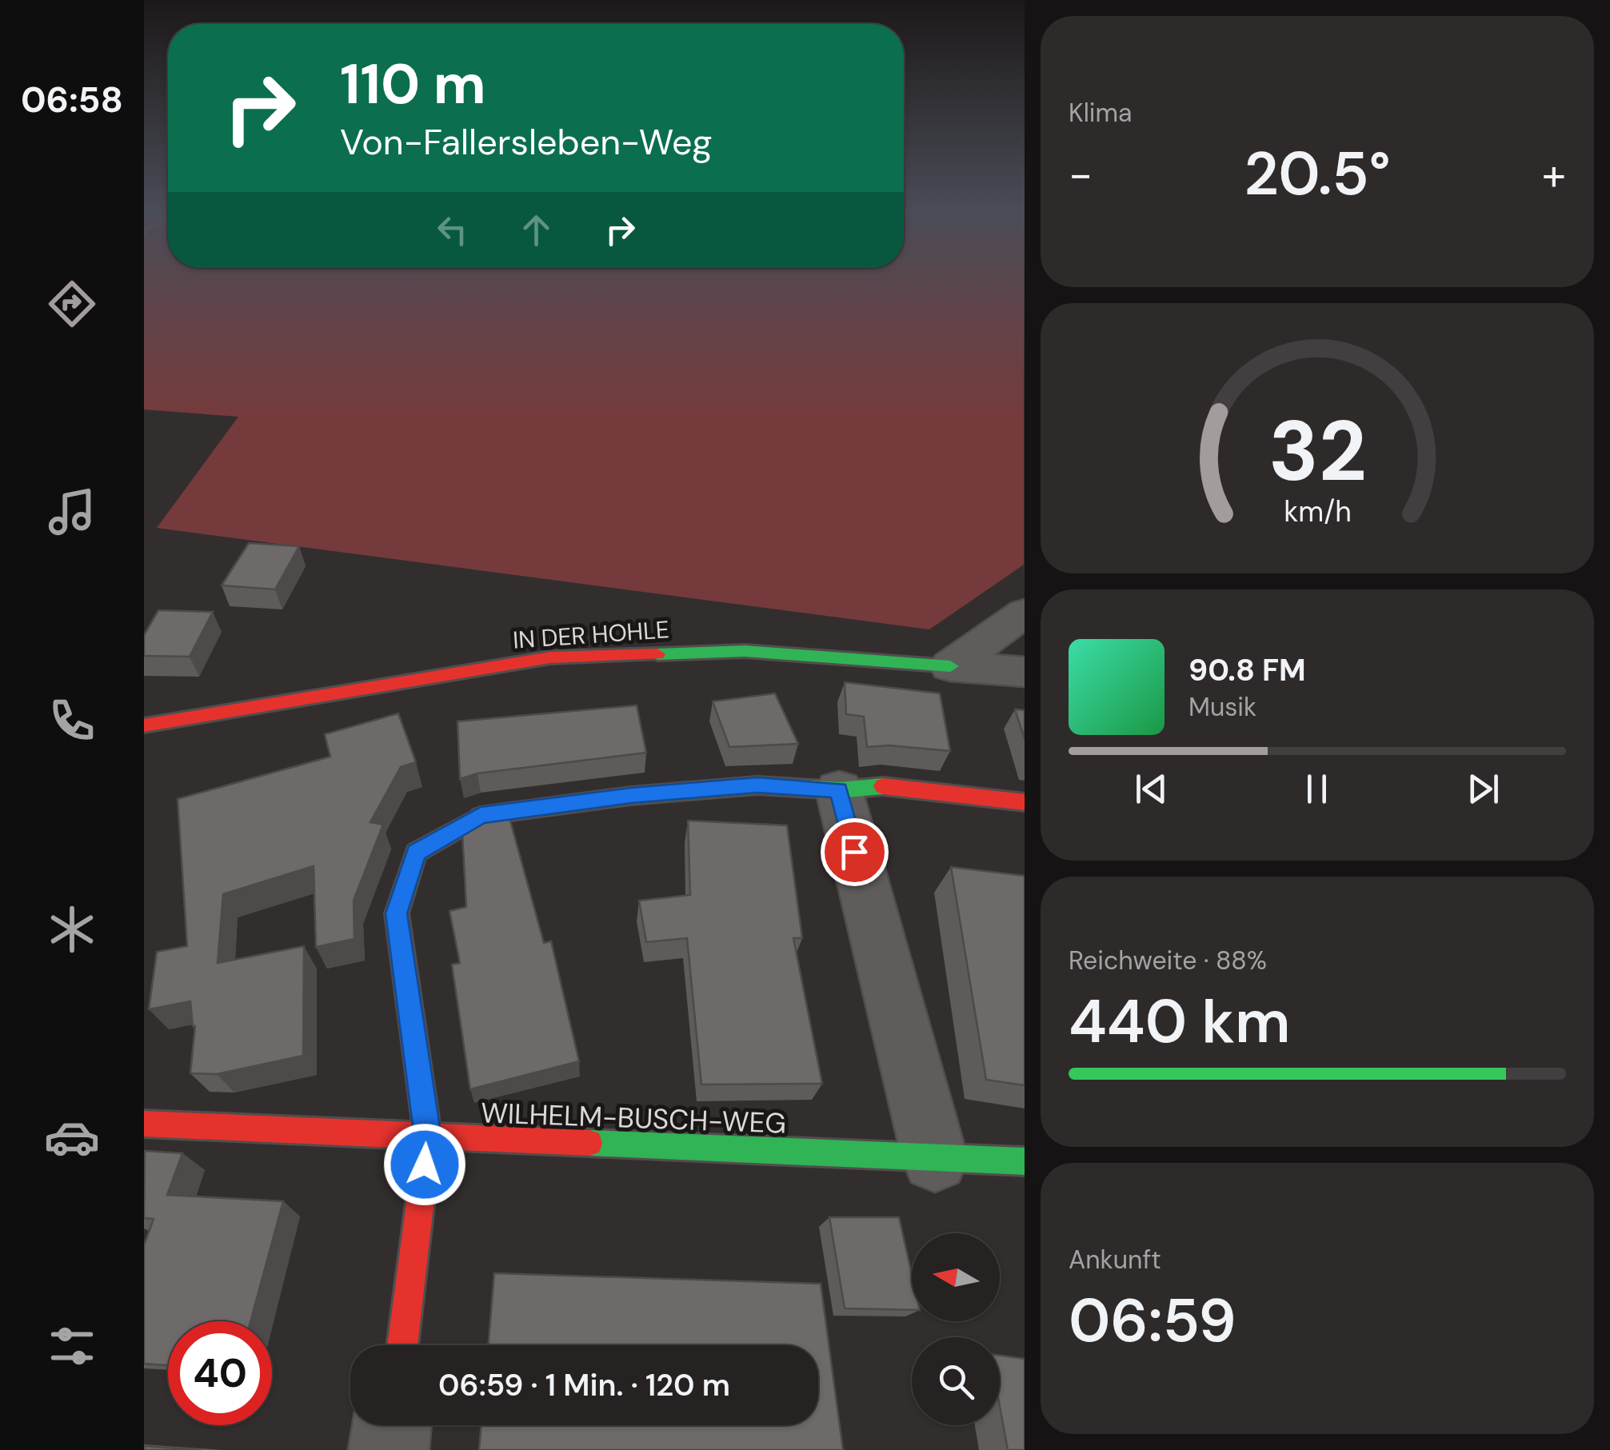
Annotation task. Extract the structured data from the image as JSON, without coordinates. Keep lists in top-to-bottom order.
{
  "streets": {
    "street": ["IN DER HOHLE", "WILHELM-BUSCH-WEG"]
  },
  "north": "left",
  "page": {
    "tabs": "06:58",
    "tile": [
      "Klima",
      ["Reichweite · 88%", "440 km"],
      ["Ankunft", "06:59"]
    ],
    "turn": ["110 m", "Von-Fallersleben-Weg"],
    "heat": ["−", "20.5°", "+"],
    "song": ["90.8 FM", "Musik"],
    "limit": "40",
    "trip": "06:59 · 1 Min. · 120 m",
    "gauge": ["32", "km/h"]
  }
}
